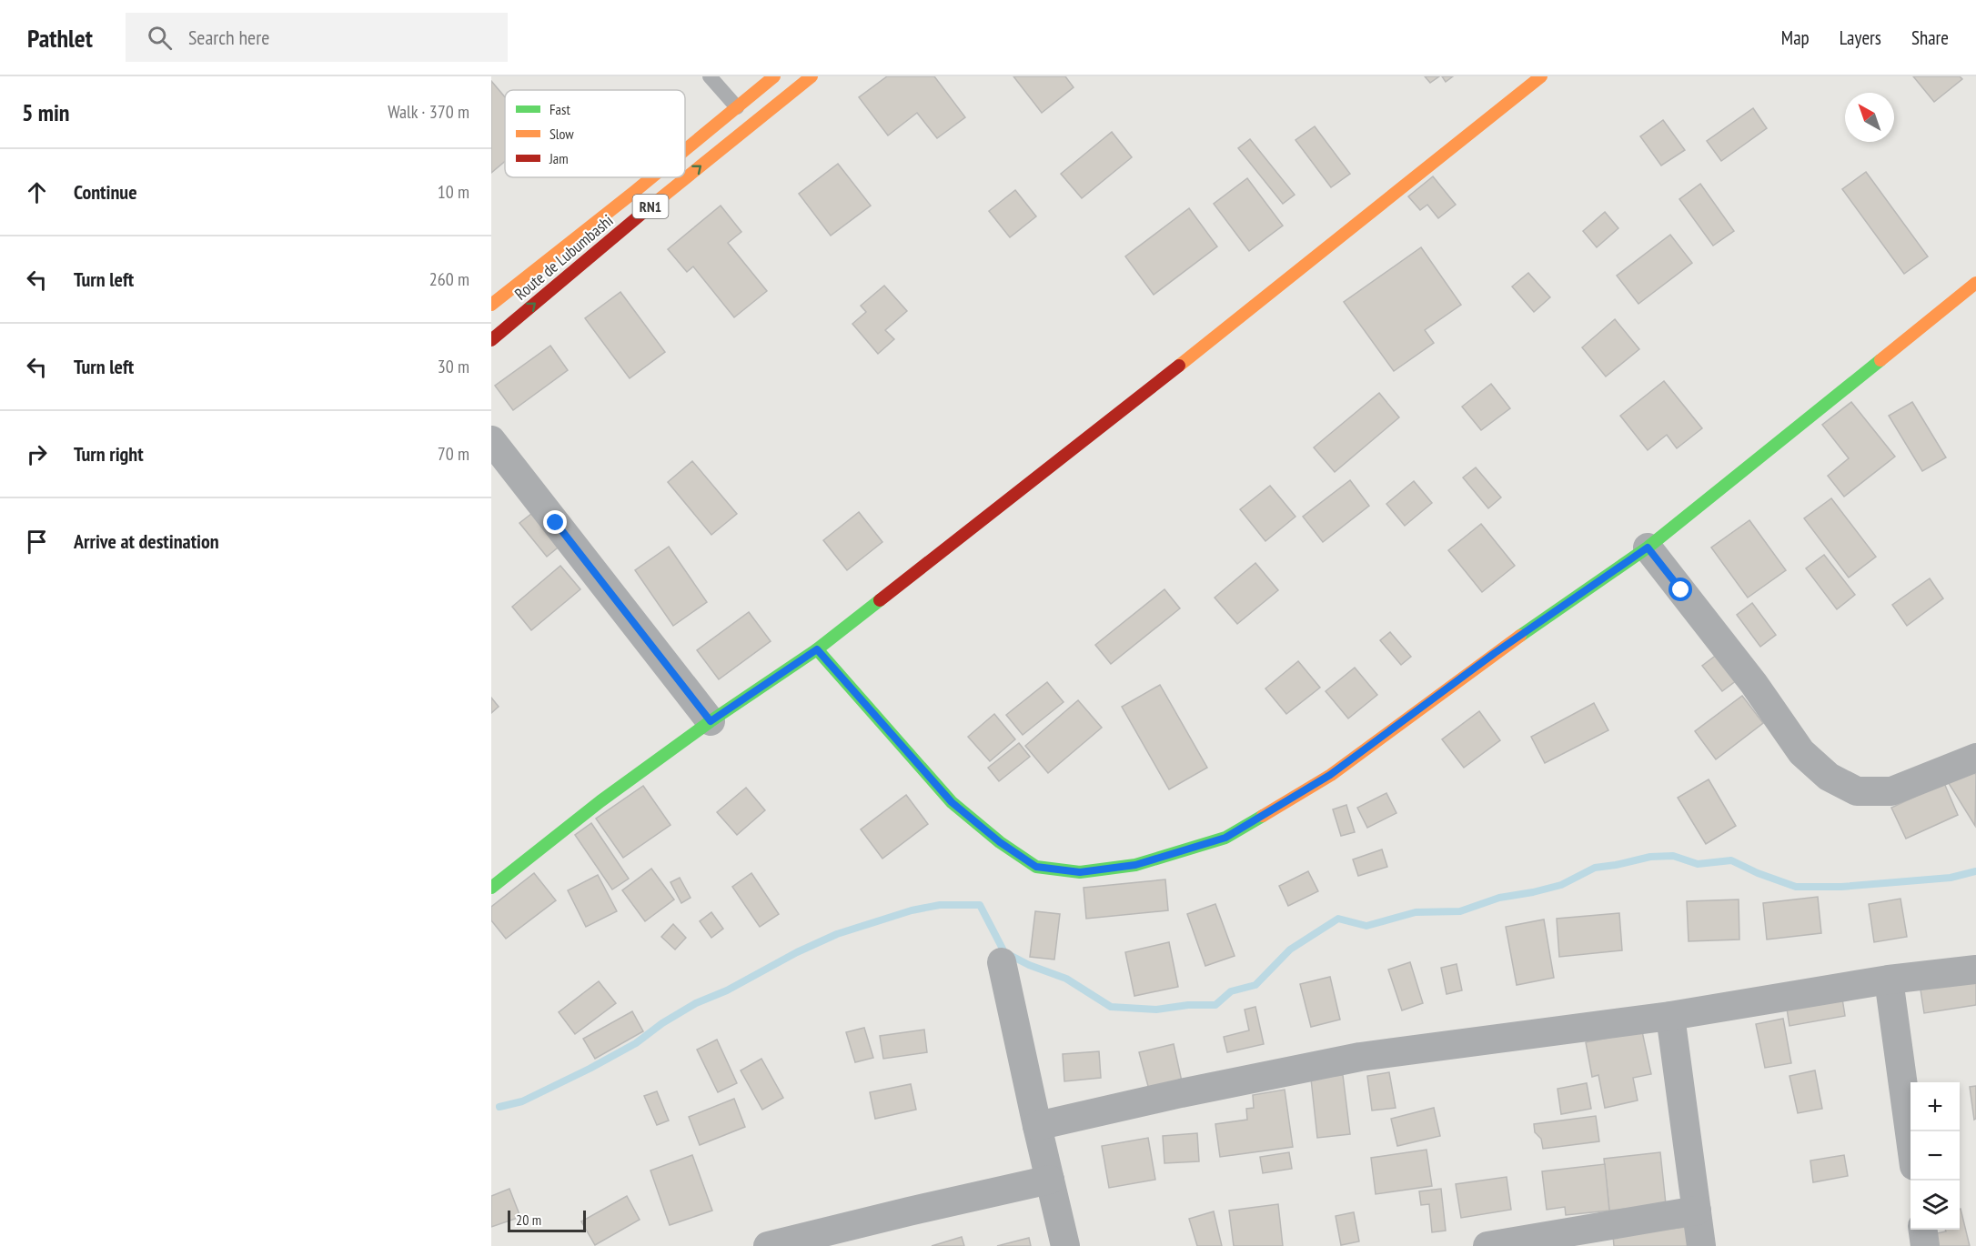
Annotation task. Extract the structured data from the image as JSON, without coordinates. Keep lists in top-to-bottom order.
{
  "streets": {
    "main road": ["RN1", "Route de Lubumbashi"]
  },
  "legend": ["Fast", "Slow", "Jam"],
  "scale_bar": "20 m",
  "north": "top left",
  "page": {
    "header": "Pathlet",
    "search": "Search here",
    "nav": ["Map", "Layers", "Share"],
    "heading": ["5 min", "Walk · 370 m"],
    "list": [
      ["Continue", "10 m"],
      ["Turn left", "260 m"],
      ["Turn left", "30 m"],
      ["Turn right", "70 m"],
      "Arrive at destination"
    ],
    "map_buttons": ["+", "−"],
    "scale": "20 m"
  }
}
